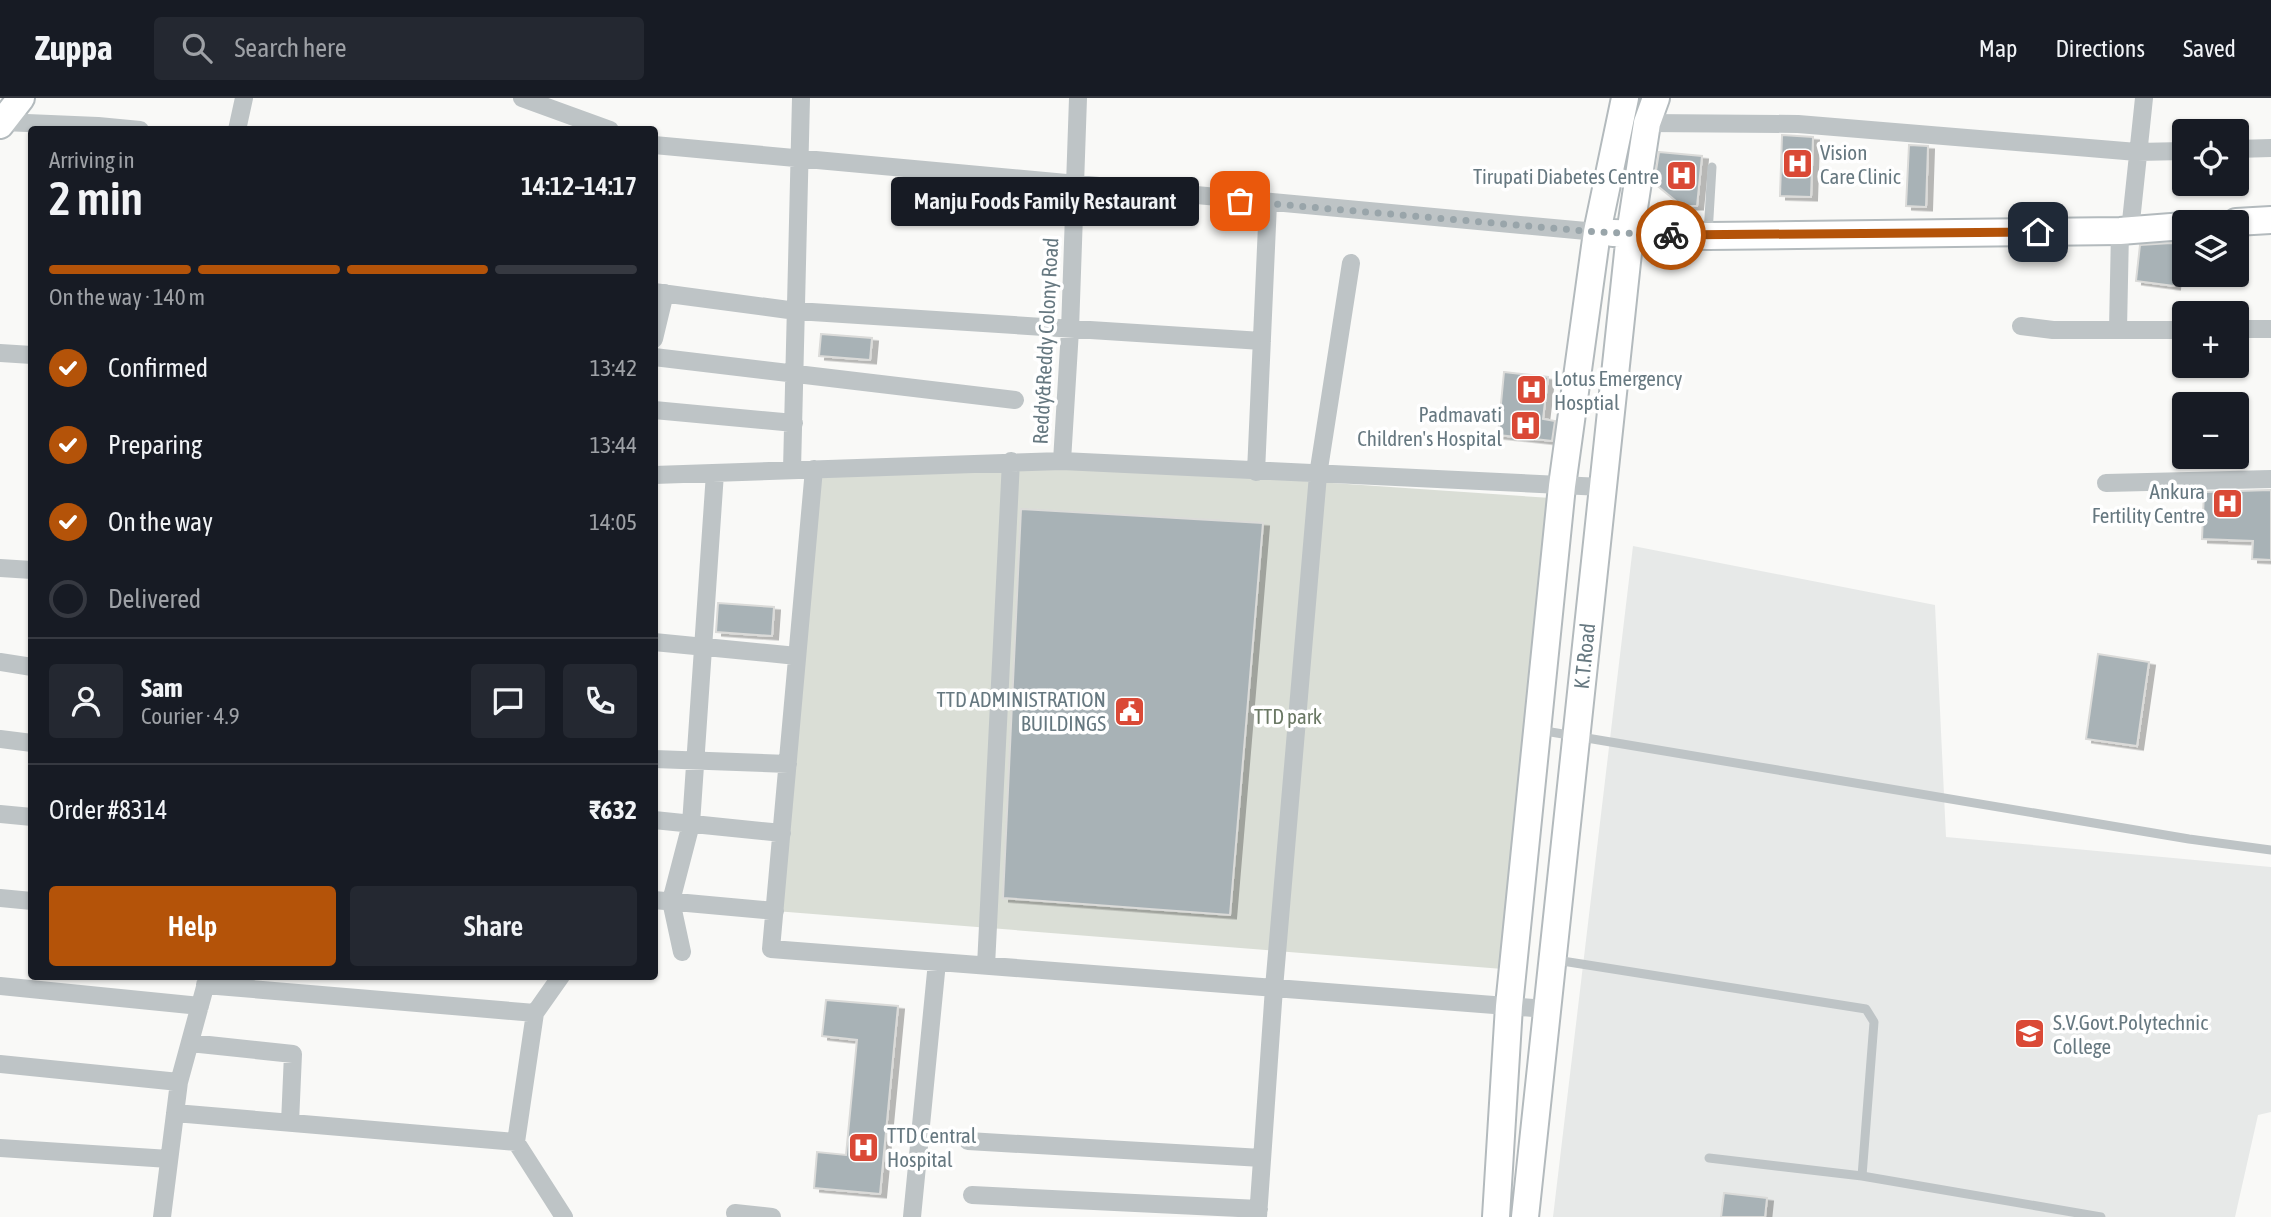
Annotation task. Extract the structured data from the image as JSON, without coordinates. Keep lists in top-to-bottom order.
{
  "streets": {
    "main road": ["K.T.Road"],
    "street": ["Reddy&Reddy Colony Road"]
  },
  "parks": ["TTD park"],
  "places": {
    "hospital": [
      "Vision Care Clinic",
      "Tirupati Diabetes Centre",
      "Lotus Emergency Hosptial",
      "Padmavati Children's Hospital",
      "Ankura Fertility Centre",
      "TTD Central Hospital"
    ],
    "other": ["Manju Foods Family Restaurant"],
    "public building": ["TTD ADMINISTRATION BUILDINGS"],
    "school or university": ["S.V.Govt.Polytechnic College"]
  },
  "page": {
    "header": "Zuppa",
    "search": "Search here",
    "nav": ["Map", "Directions", "Saved"],
    "map_buttons": ["+", "−"],
    "heading": ["2 min", "Arriving in", "14:12–14:17"],
    "panel": [
      "Sam",
      "Courier · 4.9",
      "Order #8314",
      "₹632"
    ],
    "bubble": "Manju Foods Family Restaurant",
    "bar": "On the way · 140 m",
    "list": [
      ["Confirmed", "13:42"],
      ["Preparing", "13:44"],
      ["On the way", "14:05"],
      "Delivered"
    ],
    "buttons": ["Help", "Share"]
  }
}
